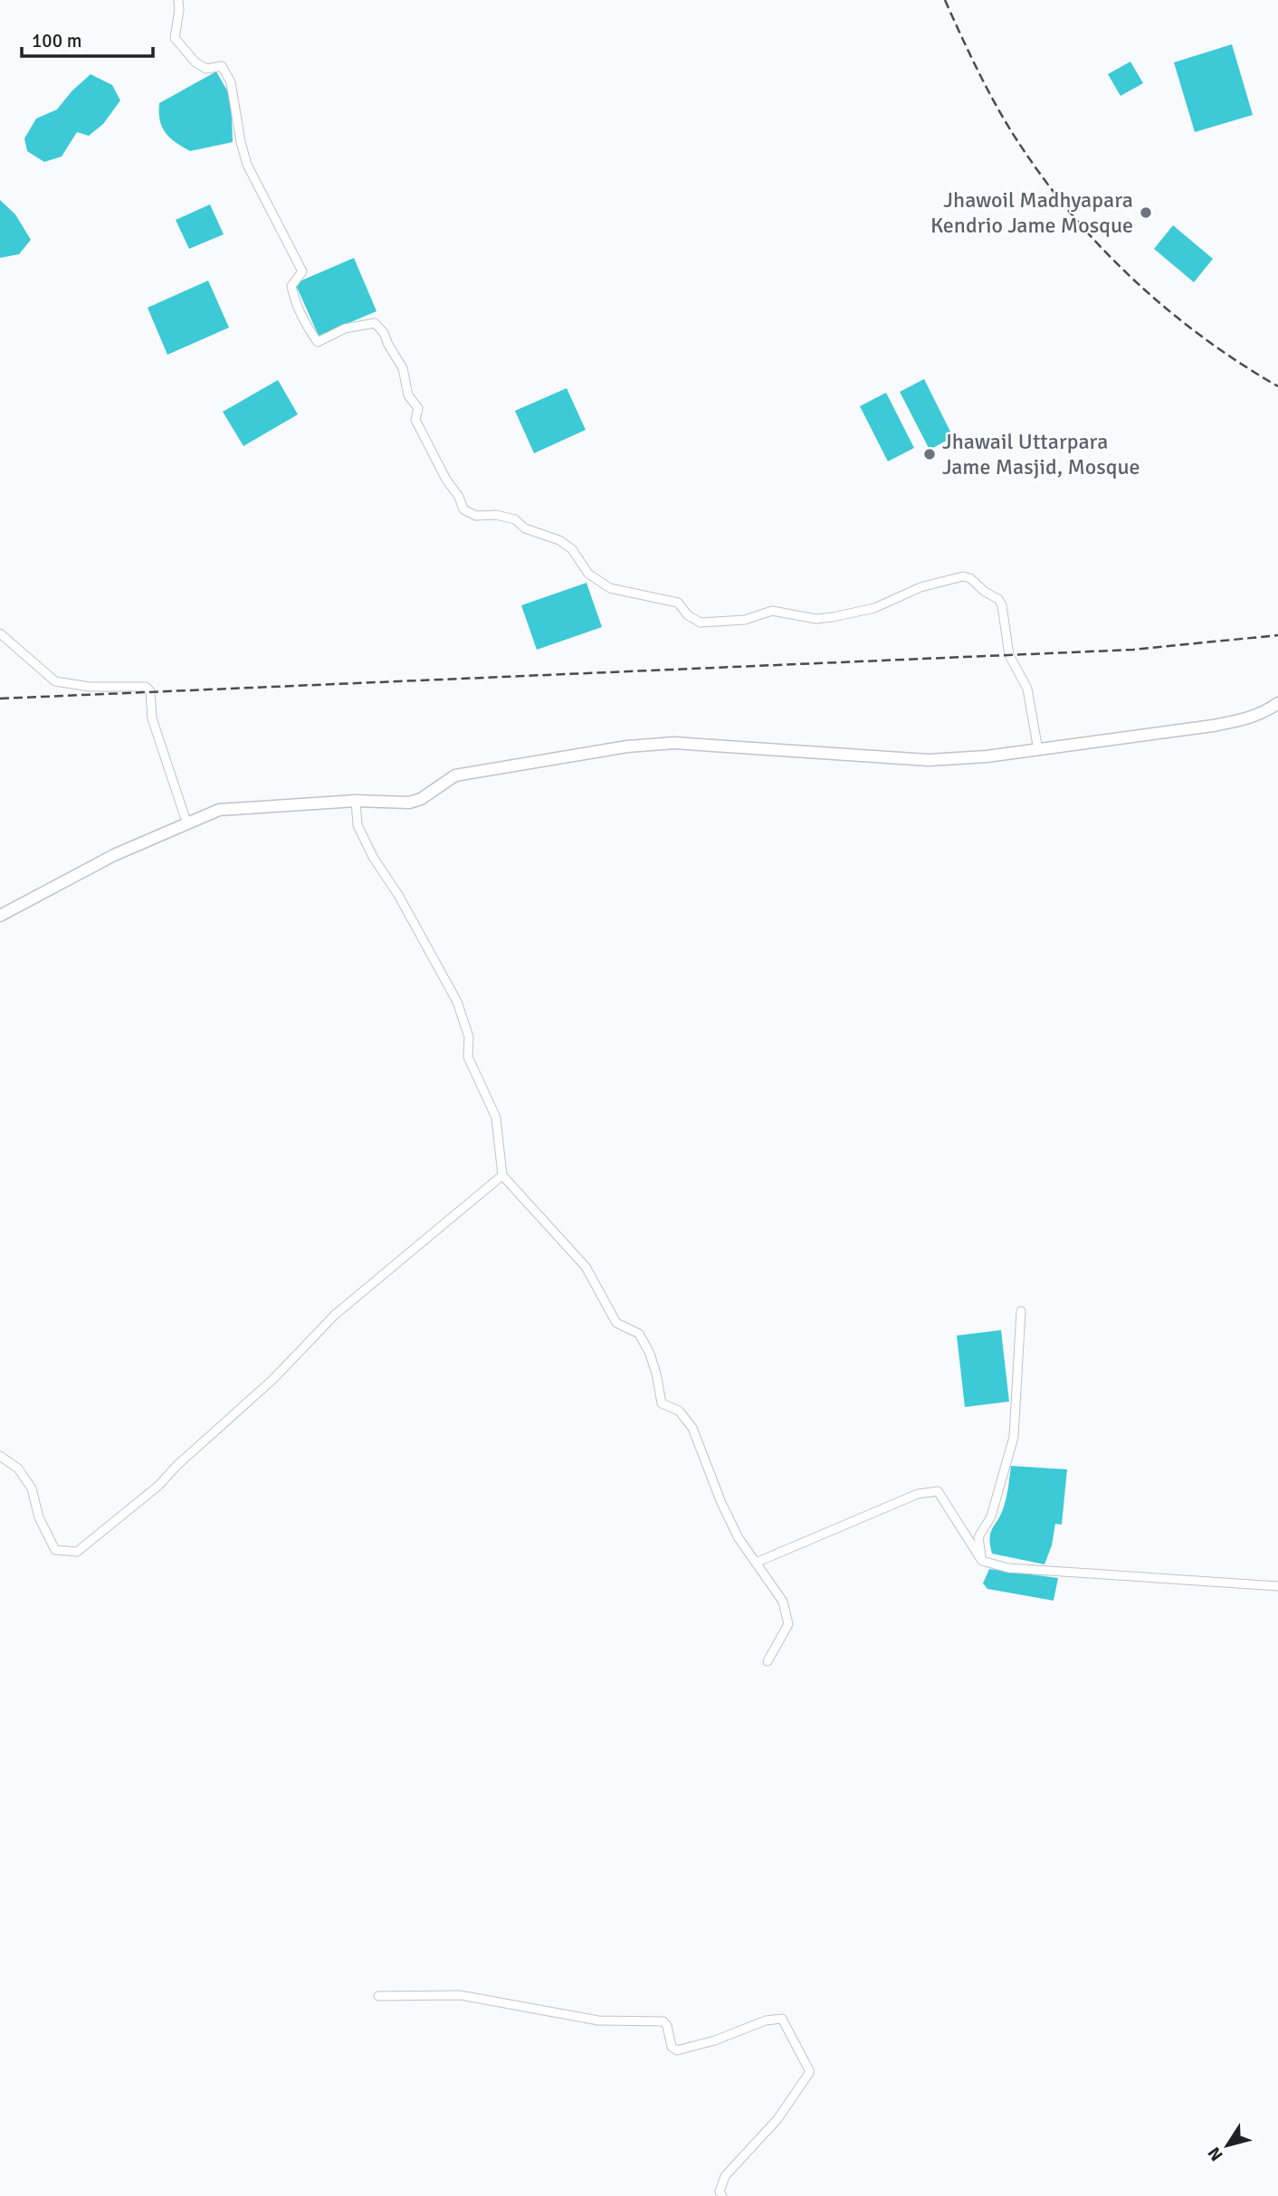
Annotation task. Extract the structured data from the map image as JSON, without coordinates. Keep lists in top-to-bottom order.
{
  "places": ["Jhawoil Madhyapara Kendrio Jame Mosque", "Jhawail Uttarpara Jame Masjid, Mosque"],
  "scale_bar": "100 m",
  "north": "bottom left"
}
